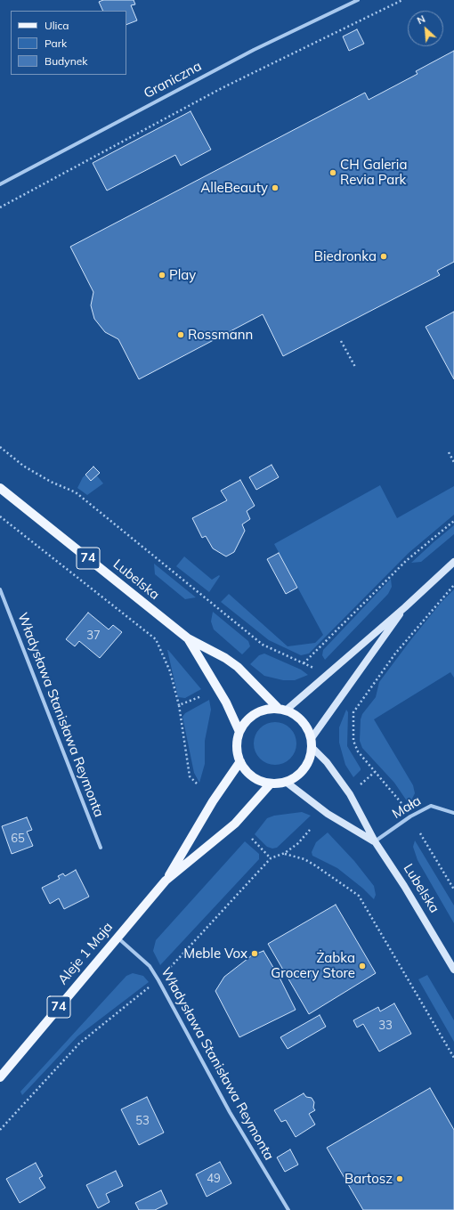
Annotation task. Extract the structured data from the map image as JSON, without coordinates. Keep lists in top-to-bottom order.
{
  "streets": {
    "main road": ["74", "Lubelska", "Aleje 1 Maja"],
    "street": ["Graniczna", "Władysława Stanisława Reymonta", "Mała"]
  },
  "crossings": [
    ["74", "Lubelska"],
    ["74", "Aleje 1 Maja"],
    ["Lubelska", "Mała"],
    ["Lubelska", "Aleje 1 Maja"],
    ["Władysława Stanisława Reymonta", "Aleje 1 Maja"]
  ],
  "places": [
    "CH Galeria Revia Park",
    "AlleBeauty",
    "Biedronka",
    "Play",
    "Rossmann",
    "Meble Vox",
    "Żabka Grocery Store",
    "Bartosz"
  ],
  "house_numbers": [
    "37",
    "65",
    "33",
    "53",
    "49"
  ],
  "legend": ["Ulica", "Park", "Budynek"],
  "north": "top left"
}
